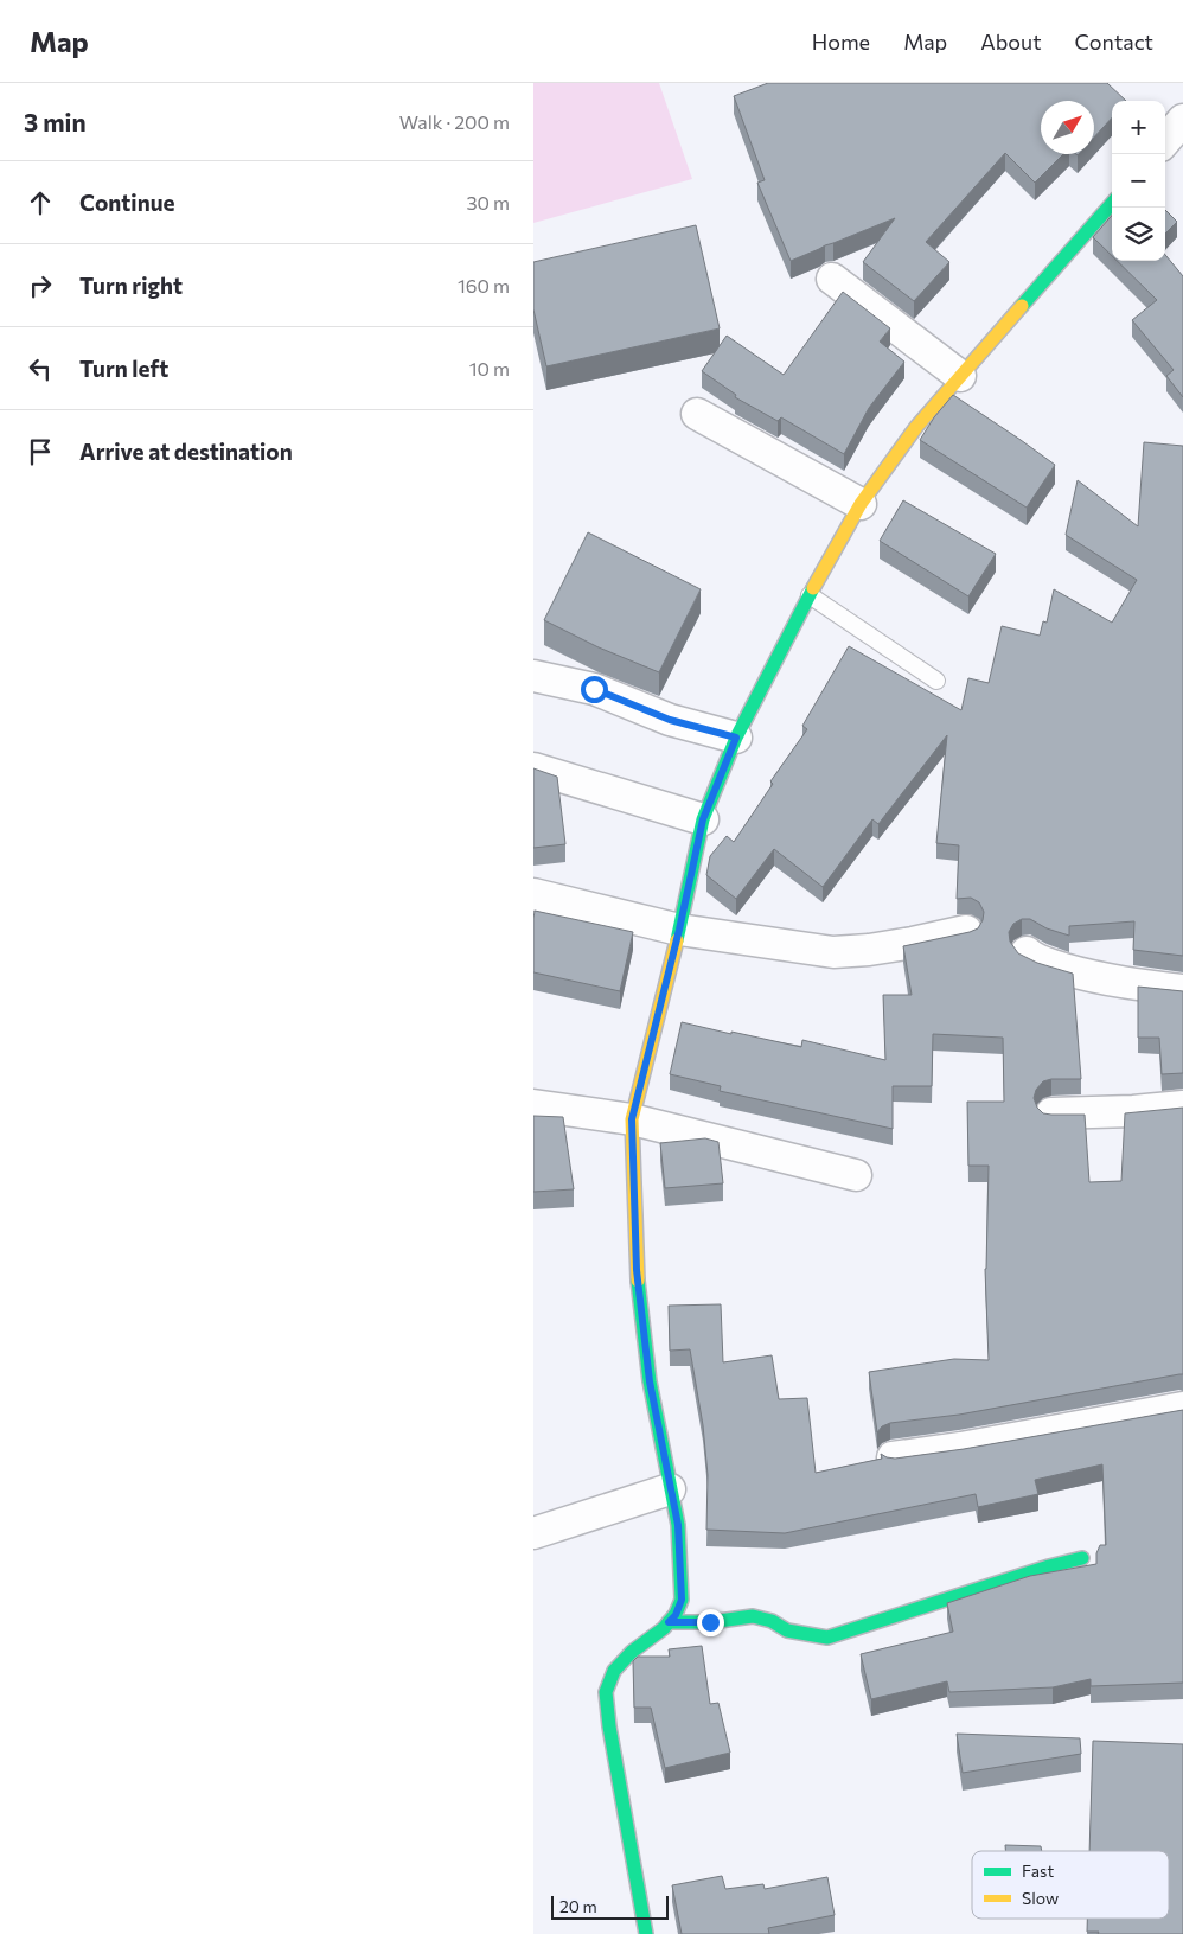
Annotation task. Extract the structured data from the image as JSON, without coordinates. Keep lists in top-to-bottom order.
{
  "legend": ["Fast", "Slow"],
  "scale_bar": "20 m",
  "north": "top right",
  "page": {
    "header": "Map",
    "nav": [
      "Home",
      "Map",
      "About",
      "Contact"
    ],
    "heading": ["3 min", "Walk · 200 m"],
    "map_buttons": ["+", "−"],
    "list": [
      ["Continue", "30 m"],
      ["Turn right", "160 m"],
      ["Turn left", "10 m"],
      "Arrive at destination"
    ],
    "scale": "20 m"
  }
}
